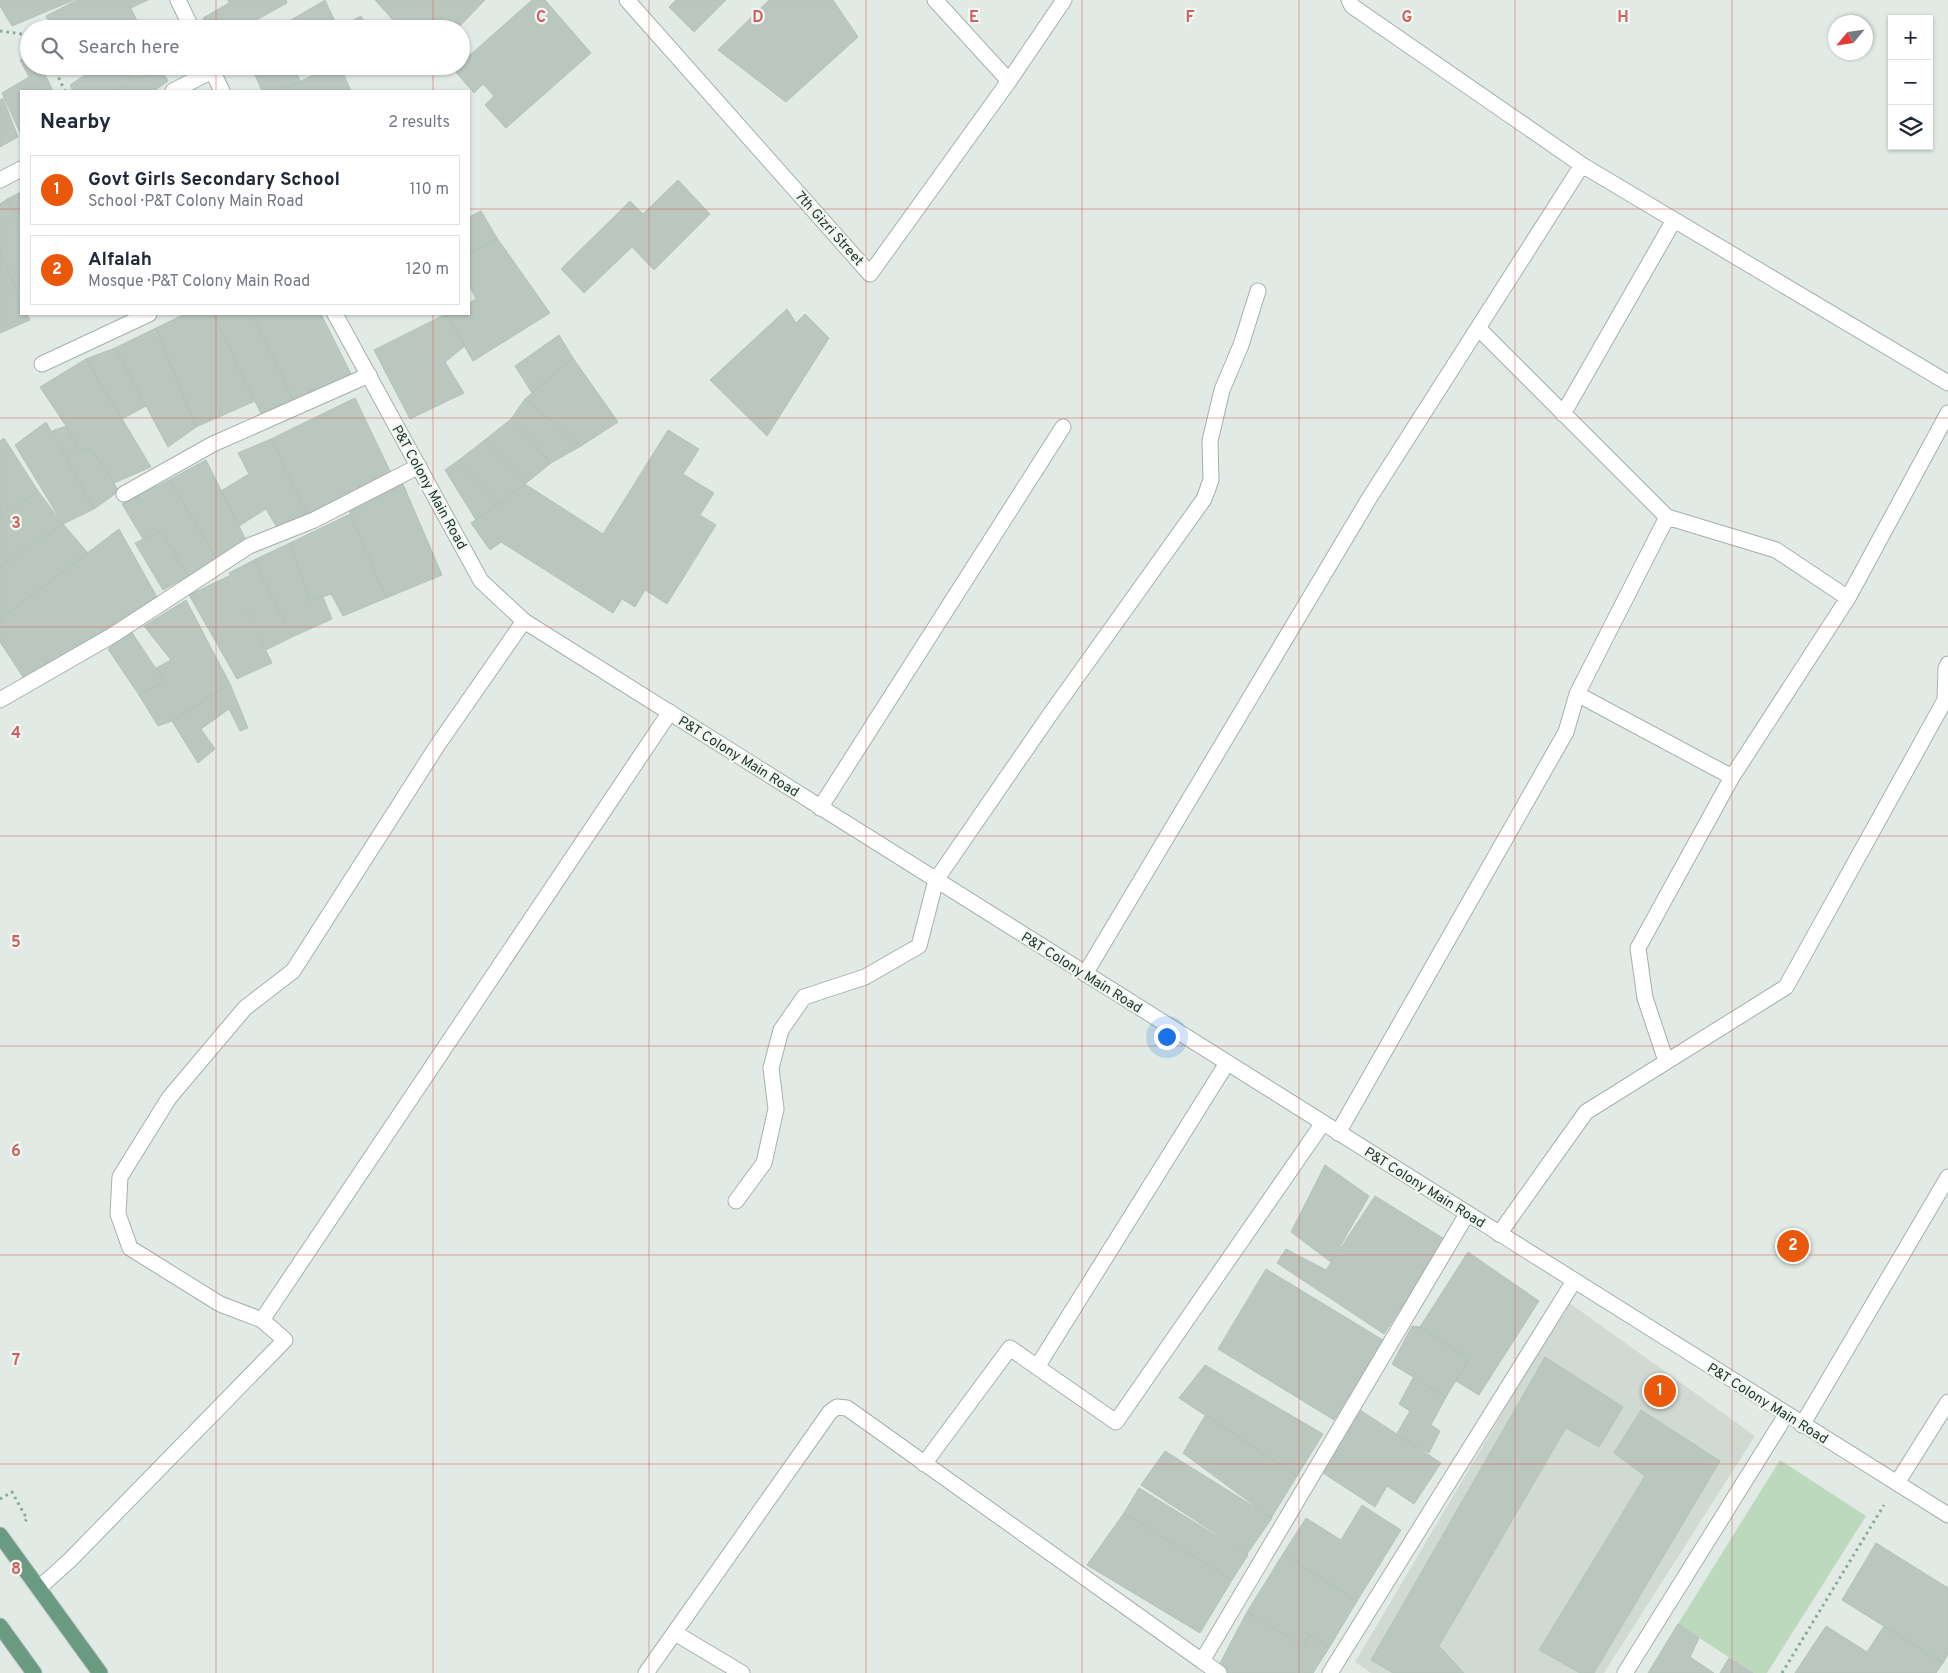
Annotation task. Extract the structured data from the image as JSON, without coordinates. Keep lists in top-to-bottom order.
{
  "streets": {
    "street": ["7th Gizri Street", "P&T Colony Main Road"]
  },
  "north": "bottom left",
  "page": {
    "map_buttons": ["+", "−"],
    "search": "Search here",
    "heading": ["Nearby", "2 results"],
    "list": [
      {
        "mark": "1",
        "name": "Govt Girls Secondary School",
        "note": "School · P&T Colony Main Road",
        "value": "110 m"
      },
      {
        "mark": "2",
        "name": "Alfalah",
        "note": "Mosque · P&T Colony Main Road",
        "value": "120 m"
      }
    ],
    "pins": ["2", "1"]
  },
  "grid": {
    "columns": [
      "C",
      "D",
      "E",
      "F",
      "G",
      "H"
    ],
    "rows": [
      "3",
      "4",
      "5",
      "6",
      "7",
      "8"
    ]
  }
}
